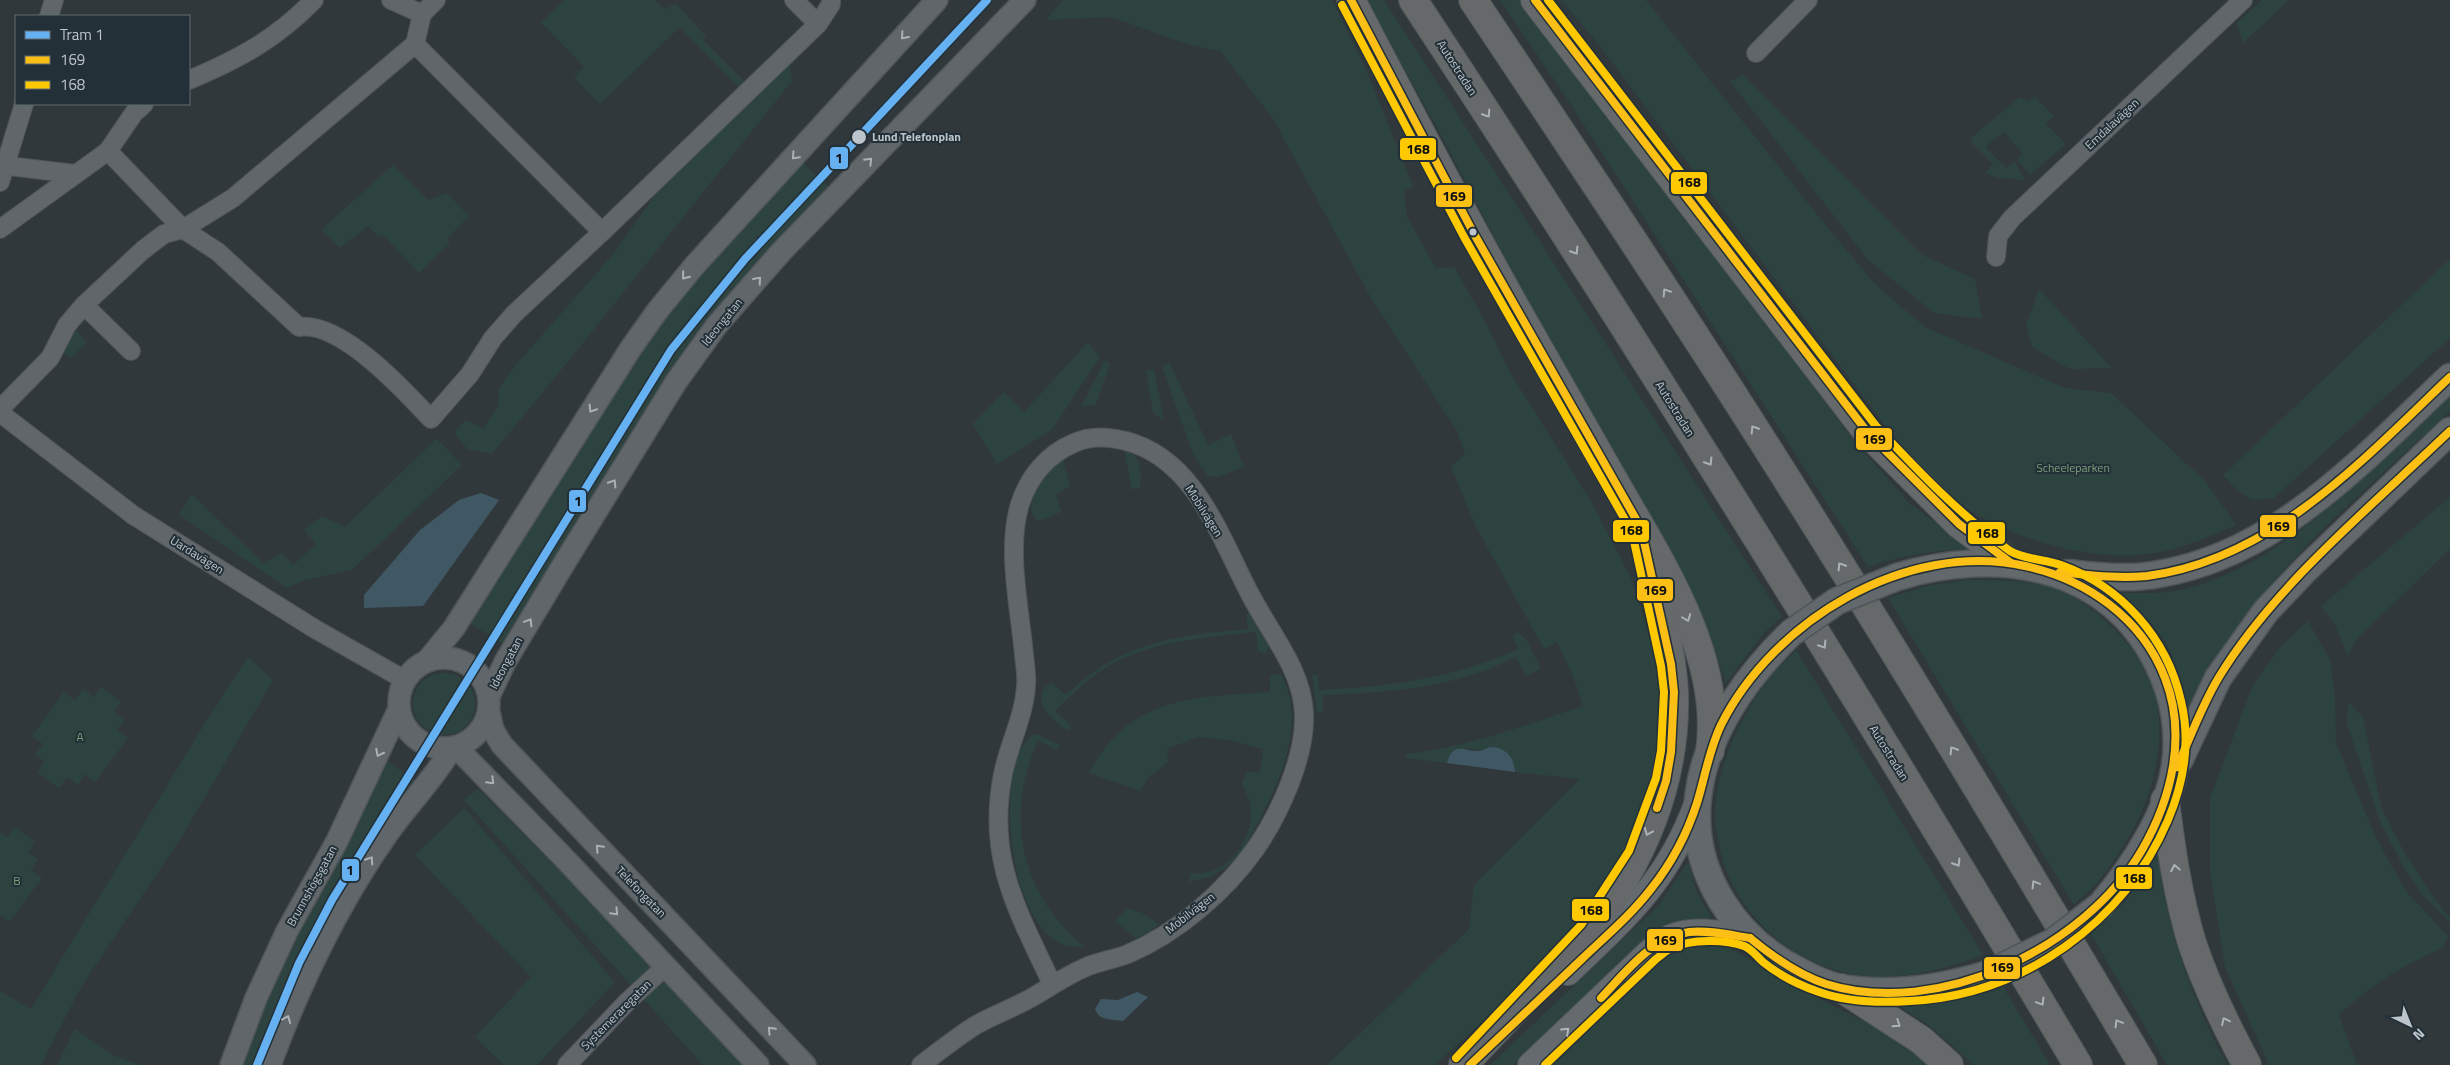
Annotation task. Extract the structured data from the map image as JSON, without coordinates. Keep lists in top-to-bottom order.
{
  "streets": {
    "highway": ["Autostradan"],
    "street": [
      "Emdalavägen",
      "Ideongatan",
      "Mobilvägen",
      "Uardavägen",
      "Brunnshögsgatan",
      "Telefongatan",
      "Systemeraregatan"
    ]
  },
  "crossings": [
    ["Ideongatan", "Uardavägen"],
    ["Ideongatan", "Brunnshögsgatan"],
    ["Ideongatan", "Telefongatan"],
    ["Uardavägen", "Brunnshögsgatan"],
    ["Uardavägen", "Telefongatan"],
    ["Brunnshögsgatan", "Telefongatan"]
  ],
  "parks": ["Scheeleparken", "A", "B"],
  "places": ["Lund Telefonplan"],
  "lines": ["tram line 1", "transit line 169", "transit line 168"],
  "legend": ["Tram 1", "169", "168"],
  "north": "bottom right"
}
